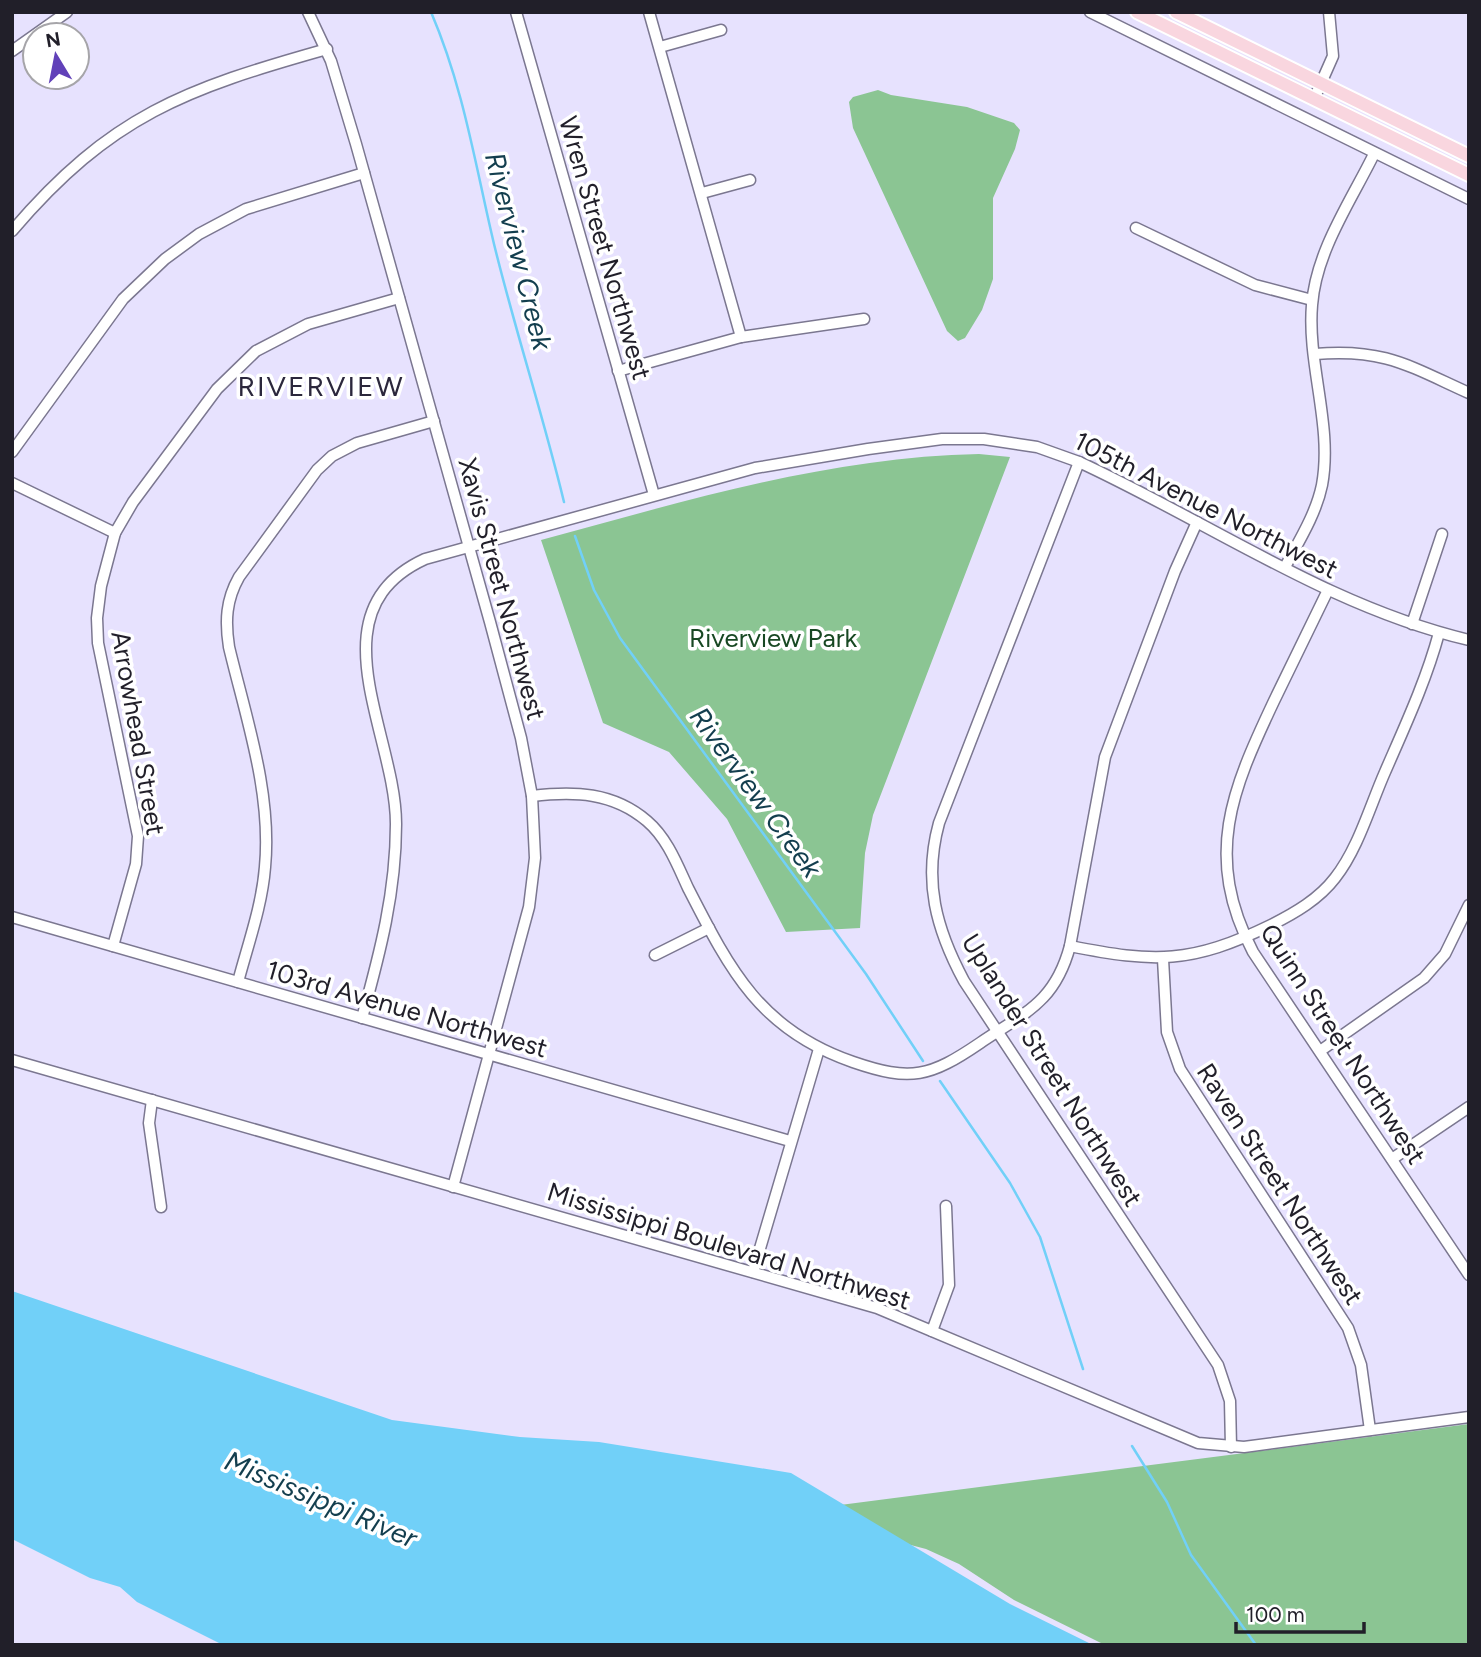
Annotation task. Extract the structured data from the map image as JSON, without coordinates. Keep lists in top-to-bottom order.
{
  "streets": {
    "street": [
      "Wren Street Northwest",
      "105th Avenue Northwest",
      "Xavis Street Northwest",
      "Arrowhead Street",
      "103rd Avenue Northwest",
      "Quinn Street Northwest",
      "Uplander Street Northwest",
      "Raven Street Northwest",
      "Mississippi Boulevard Northwest"
    ]
  },
  "crossings": [
    ["Wren Street Northwest", "105th Avenue Northwest"],
    ["105th Avenue Northwest", "Xavis Street Northwest"],
    ["105th Avenue Northwest", "103rd Avenue Northwest"],
    ["105th Avenue Northwest", "Quinn Street Northwest"],
    ["105th Avenue Northwest", "Uplander Street Northwest"],
    ["Xavis Street Northwest", "Arrowhead Street"],
    ["Xavis Street Northwest", "103rd Avenue Northwest"],
    ["Xavis Street Northwest", "Mississippi Boulevard Northwest"],
    ["Arrowhead Street", "103rd Avenue Northwest"],
    ["Uplander Street Northwest", "Mississippi Boulevard Northwest"],
    ["Raven Street Northwest", "Mississippi Boulevard Northwest"]
  ],
  "districts": ["RIVERVIEW"],
  "water": ["Riverview Creek", "Mississippi River"],
  "parks": ["Riverview Park"],
  "scale_bar": "100 m",
  "north": "top"
}
